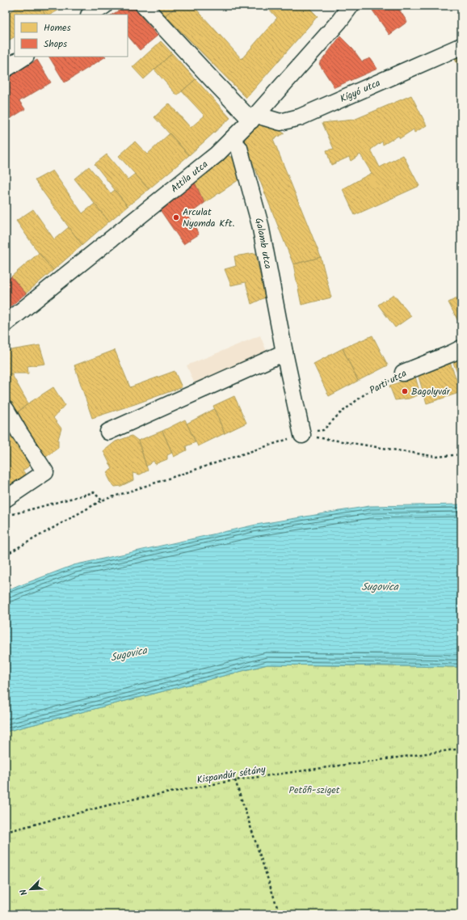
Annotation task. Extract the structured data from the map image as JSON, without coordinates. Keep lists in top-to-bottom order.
{
  "streets": {
    "street": [
      "Kígyó utca",
      "Attila utca",
      "Galamb utca",
      "Parti utca"
    ],
    "path": ["Kispandúr sétány"]
  },
  "crossings": [
    ["Kígyó utca", "Attila utca"],
    ["Attila utca", "Galamb utca"]
  ],
  "water": ["Sugovica"],
  "parks": ["Petőfi-sziget"],
  "places": ["Arculat Nyomda Kft.", "Bagolyvár"],
  "legend": ["Homes", "Shops"],
  "north": "bottom left"
}
